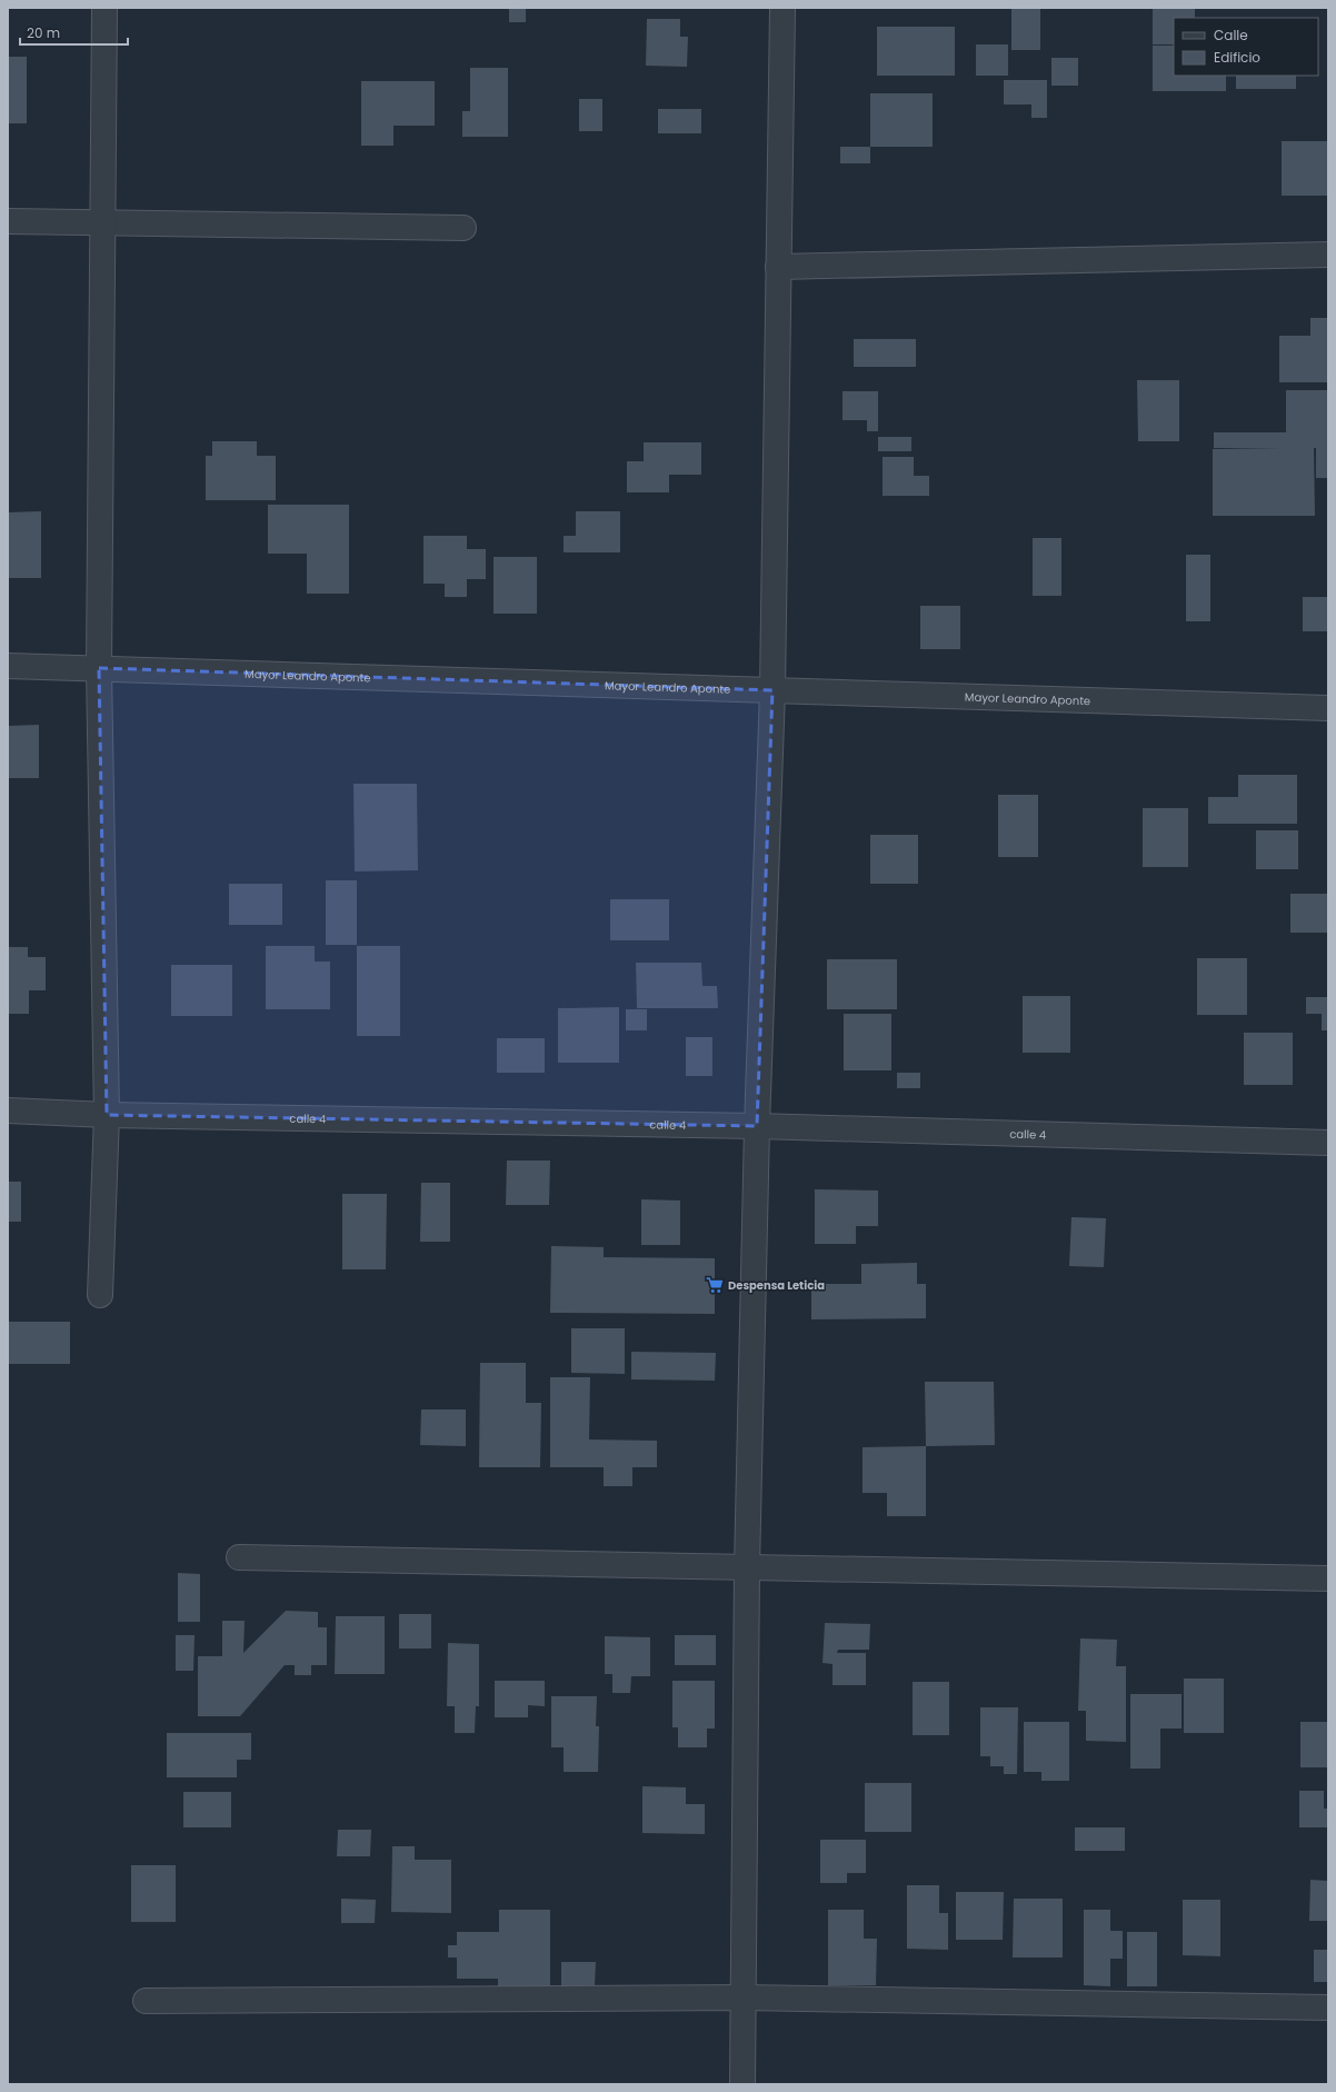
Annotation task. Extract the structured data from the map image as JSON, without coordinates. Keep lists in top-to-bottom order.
{
  "streets": {
    "street": ["Mayor Leandro Aponte", "calle 4"]
  },
  "places": {
    "supermarket": ["Despensa Leticia"]
  },
  "legend": ["Calle", "Edificio"],
  "scale_bar": "20 m"
}
